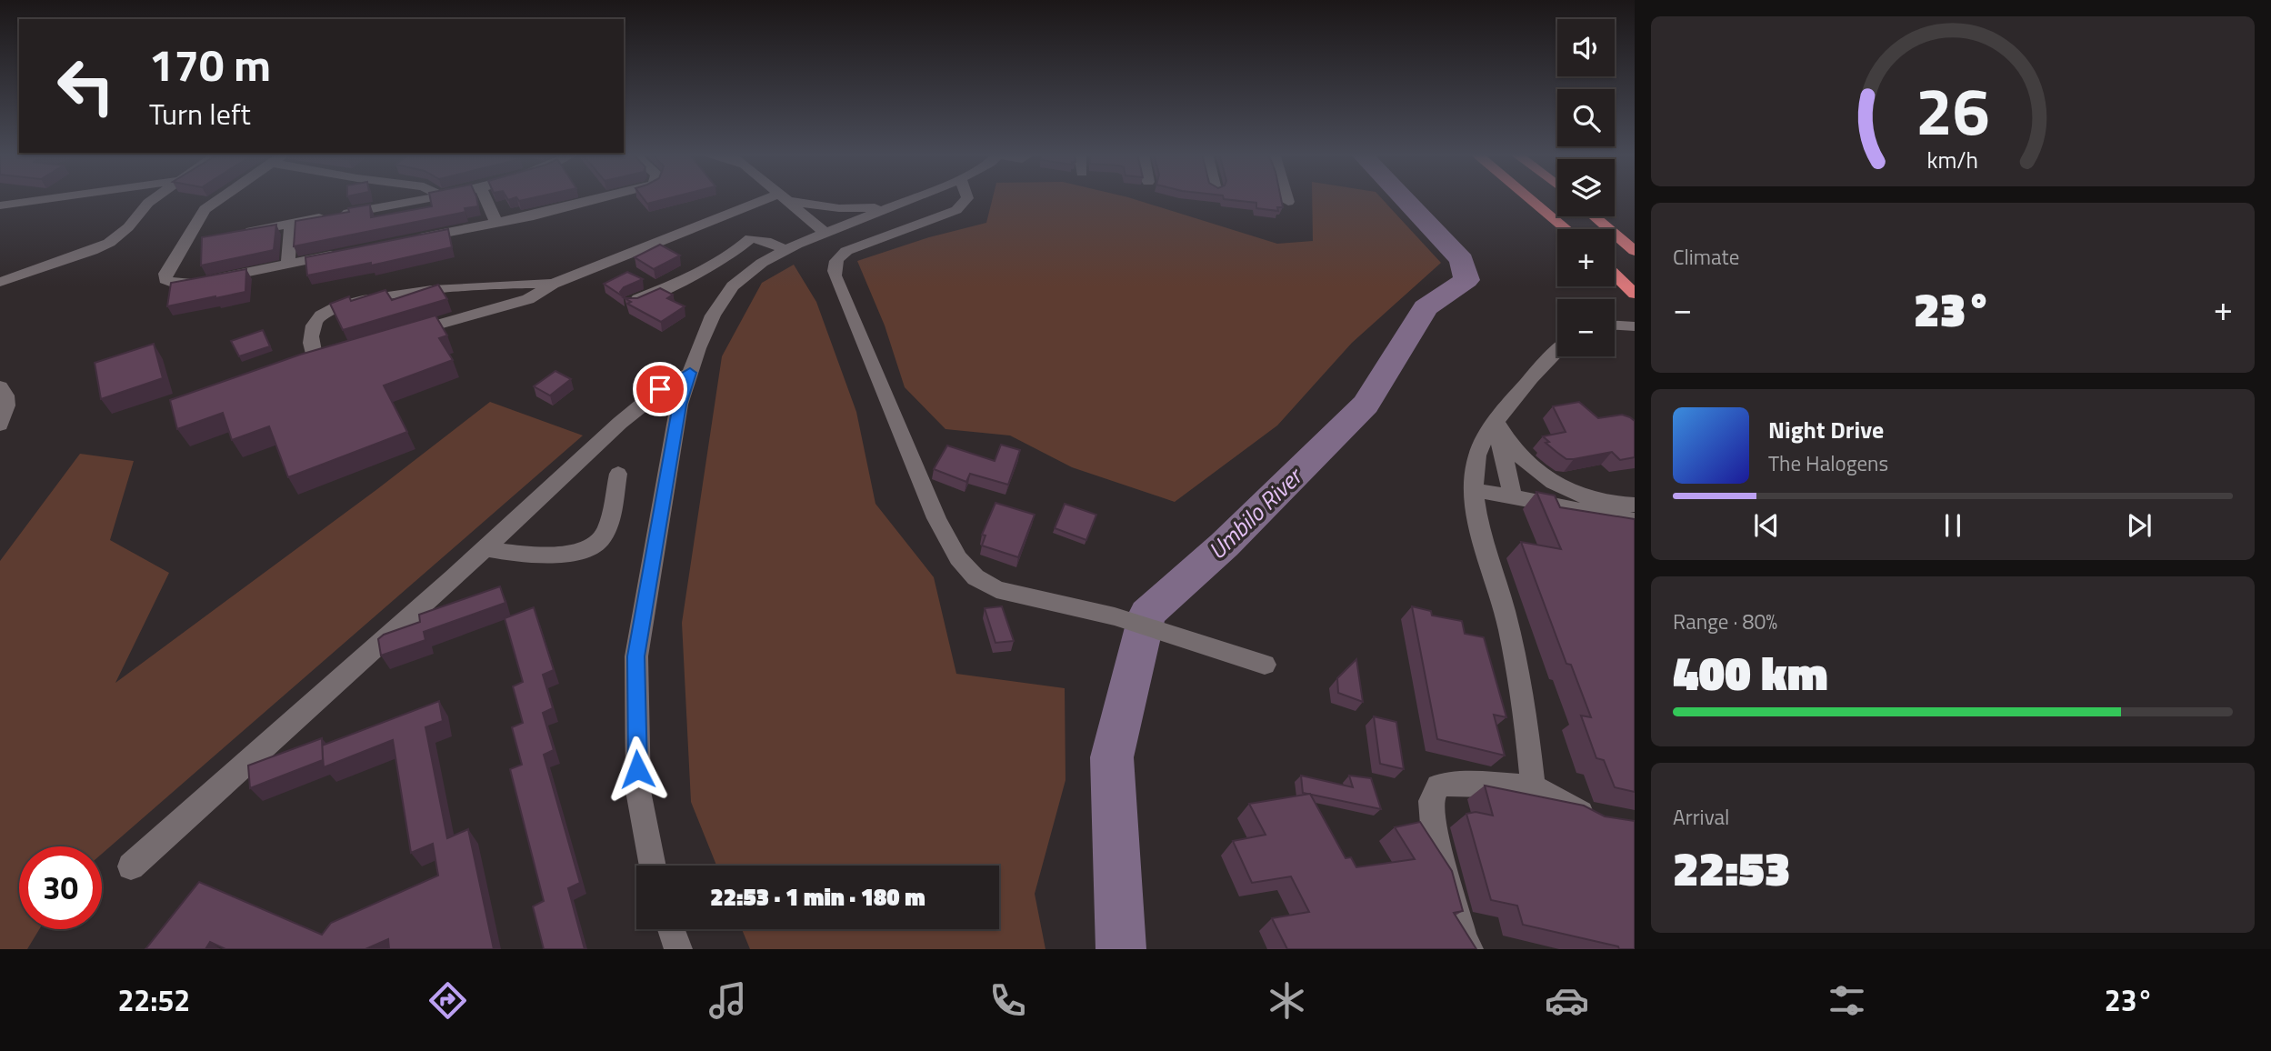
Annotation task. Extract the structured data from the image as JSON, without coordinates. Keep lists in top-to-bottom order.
{
  "water": ["Umbilo River"],
  "page": {
    "map_buttons": ["+", "−"],
    "turn": ["170 m", "Turn left"],
    "tile": [
      "Climate",
      ["Range · 80%", "400 km"],
      ["Arrival", "22:53"]
    ],
    "heat": ["−", "23°", "+"],
    "song": ["Night Drive", "The Halogens"],
    "limit": "30",
    "trip": "22:53 · 1 min · 180 m",
    "tabs": ["22:52", "23°"],
    "gauge": ["26", "km/h"]
  }
}
